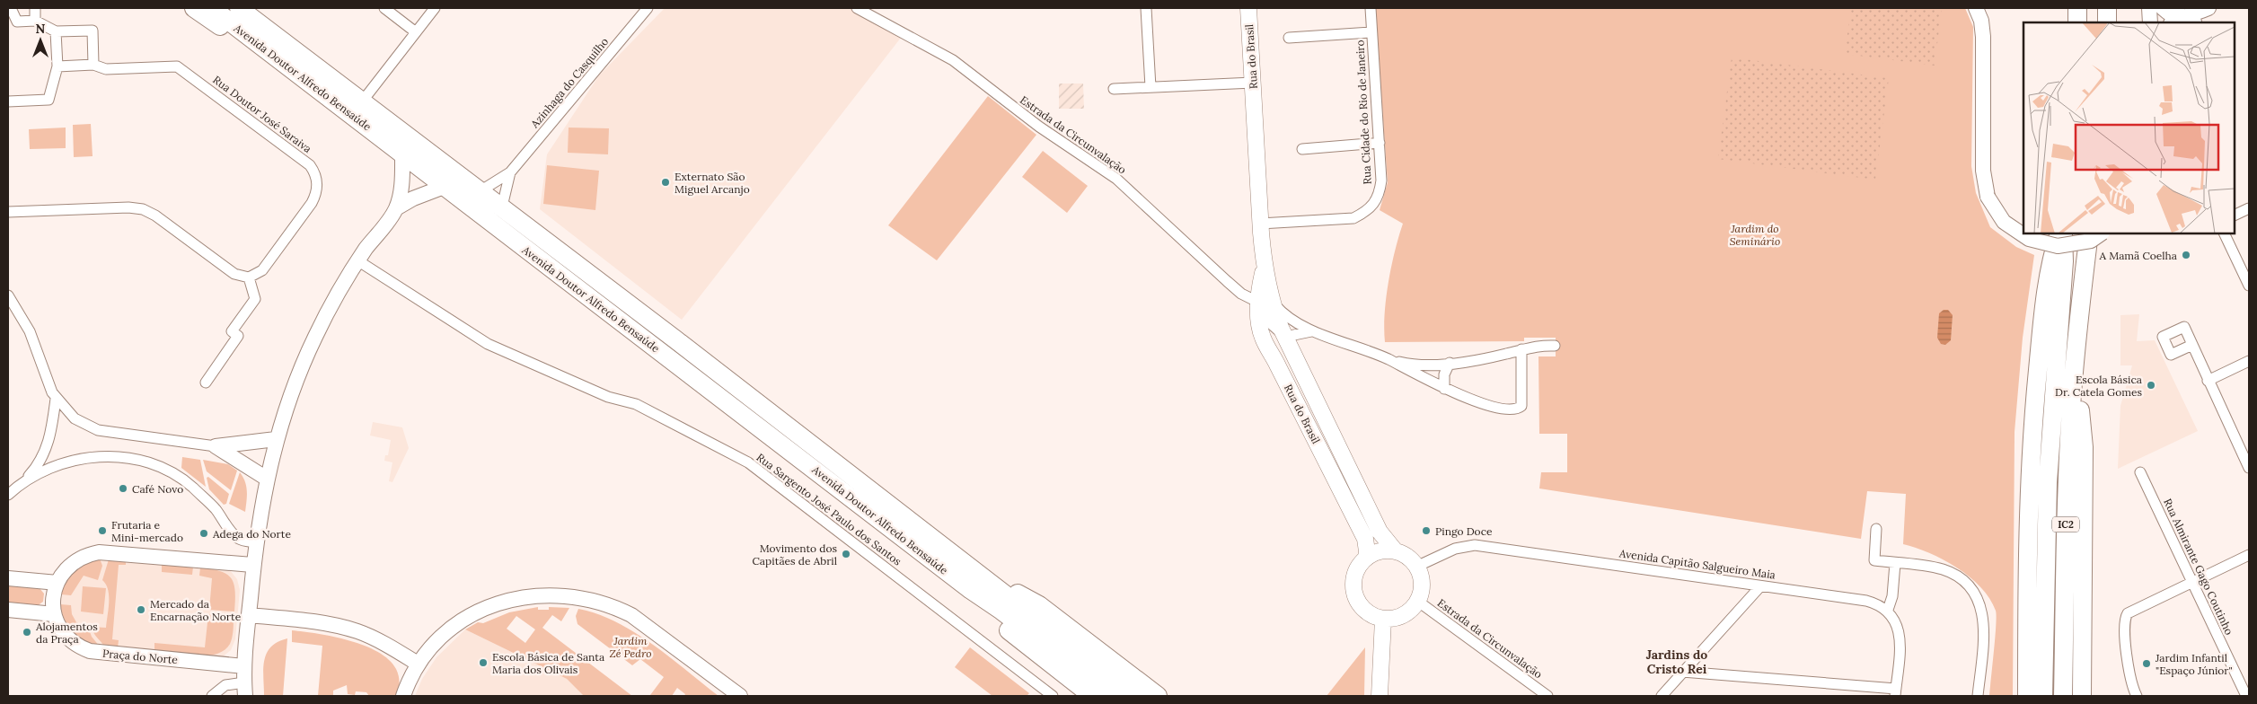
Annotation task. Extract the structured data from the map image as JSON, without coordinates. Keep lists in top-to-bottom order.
{
  "streets": {
    "highway": ["Avenida Doutor Alfredo Bensaúde", "IC2"],
    "main road": ["Rua do Brasil"],
    "street": [
      "Azinhaga do Casquilho",
      "Rua Cidade do Rio de Janeiro",
      "Rua Doutor José Saraiva",
      "Estrada da Circunvalação",
      "Rua Sargento José Paulo dos Santos",
      "Avenida Capitão Salgueiro Maia",
      "Rua Almirante Gago Coutinho",
      "Praça do Norte"
    ]
  },
  "crossings": [
    ["Rua do Brasil", "Rua Cidade do Rio de Janeiro"],
    ["Rua do Brasil", "Estrada da Circunvalação"],
    ["Rua do Brasil", "Avenida Capitão Salgueiro Maia"],
    ["Avenida Doutor Alfredo Bensaúde", "Azinhaga do Casquilho"],
    ["Estrada da Circunvalação", "Avenida Capitão Salgueiro Maia"]
  ],
  "districts": ["Jardins do Cristo Rei"],
  "parks": ["Jardim do Seminário", "Jardim Zé Pedro"],
  "places": [
    "Externato São Miguel Arcanjo",
    "A Mamã Coelha",
    "Escola Básica Dr. Catela Gomes",
    "Café Novo",
    "Frutaria e Mini-mercado",
    "Pingo Doce",
    "Adega do Norte",
    "Movimento dos Capitães de Abril",
    "Mercado da Encarnação Norte",
    "Alojamentos da Praça",
    "Escola Básica de Santa Maria dos Olivais",
    "Jardim Infantil \"Espaço Júnior\""
  ],
  "north": "top"
}
